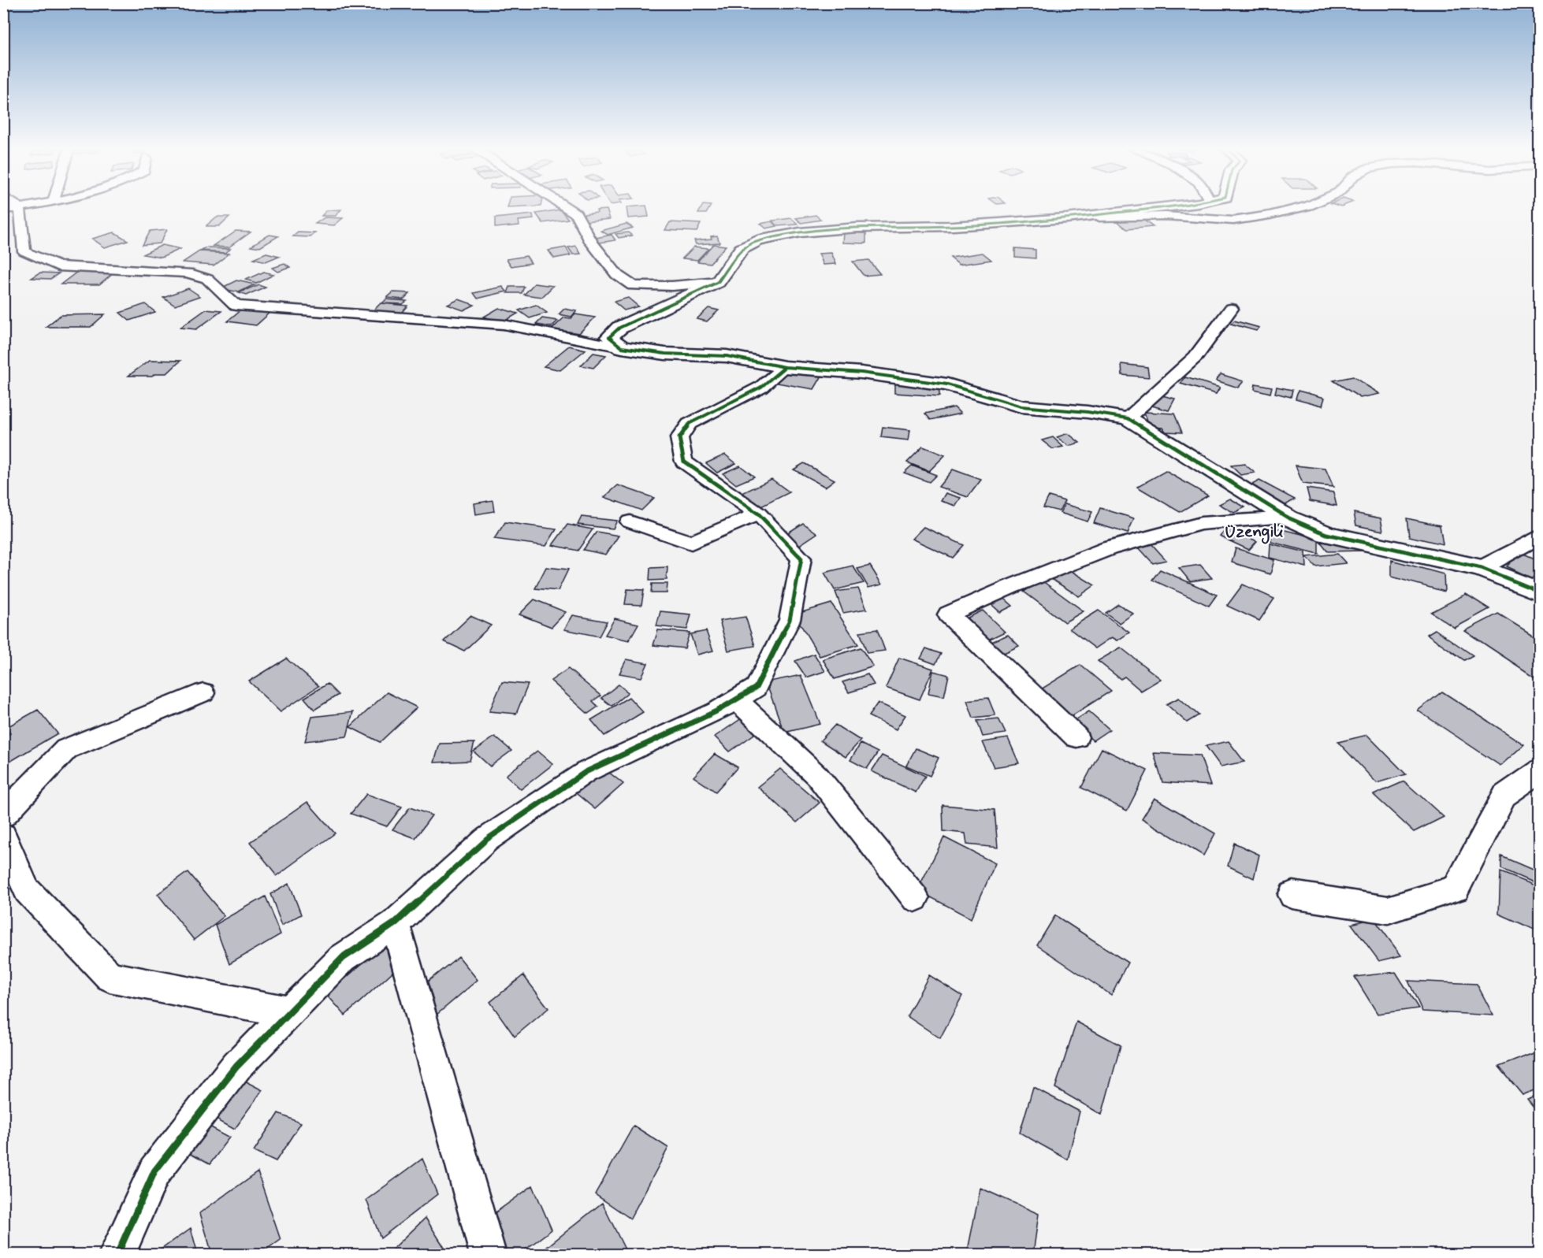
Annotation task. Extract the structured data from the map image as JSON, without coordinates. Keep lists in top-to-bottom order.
{
  "districts": ["Üzengili"]
}
